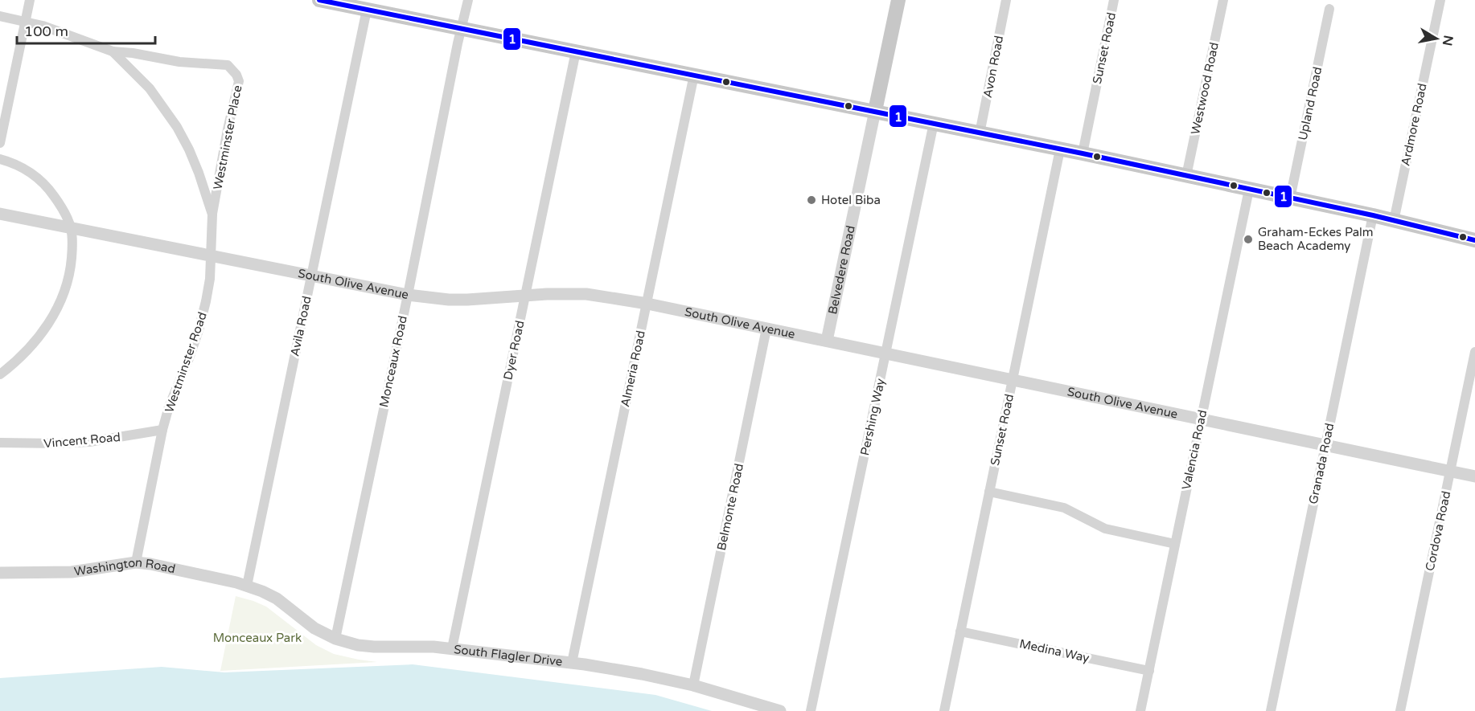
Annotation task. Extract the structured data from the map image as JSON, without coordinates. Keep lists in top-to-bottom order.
{
  "streets": {
    "main road": ["Belvedere Road"],
    "street": [
      "Sunset Road",
      "Avon Road",
      "Westwood Road",
      "Upland Road",
      "Ardmore Road",
      "Westminster Place",
      "South Olive Avenue",
      "Avila Road",
      "Dyer Road",
      "Monceaux Road",
      "Westminster Road",
      "Almeria Road",
      "Pershing Way",
      "Vincent Road",
      "Valencia Road",
      "Granada Road",
      "Belmonte Road",
      "Cordova Road",
      "Washington Road",
      "Medina Way",
      "South Flagler Drive"
    ]
  },
  "crossings": [
    ["Sunset Road", "South Olive Avenue"],
    ["Sunset Road", "Medina Way"],
    ["Westminster Place", "Westminster Road"],
    ["Belvedere Road", "South Olive Avenue"],
    ["South Olive Avenue", "Avila Road"],
    ["South Olive Avenue", "Dyer Road"],
    ["South Olive Avenue", "Monceaux Road"],
    ["South Olive Avenue", "Westminster Road"],
    ["South Olive Avenue", "Almeria Road"],
    ["South Olive Avenue", "Pershing Way"],
    ["South Olive Avenue", "Valencia Road"],
    ["South Olive Avenue", "Granada Road"],
    ["South Olive Avenue", "Belmonte Road"],
    ["South Olive Avenue", "Cordova Road"],
    ["Avila Road", "Washington Road"],
    ["Avila Road", "South Flagler Drive"],
    ["Dyer Road", "South Flagler Drive"],
    ["Monceaux Road", "South Flagler Drive"],
    ["Westminster Road", "Vincent Road"],
    ["Westminster Road", "Washington Road"],
    ["Almeria Road", "South Flagler Drive"],
    ["Valencia Road", "Medina Way"],
    ["Belmonte Road", "South Flagler Drive"],
    ["Washington Road", "South Flagler Drive"]
  ],
  "parks": ["Monceaux Park"],
  "places": ["Hotel Biba", "Graham-Eckes Palm Beach Academy"],
  "lines": ["transit line 1"],
  "scale_bar": "100 m",
  "north": "right"
}
